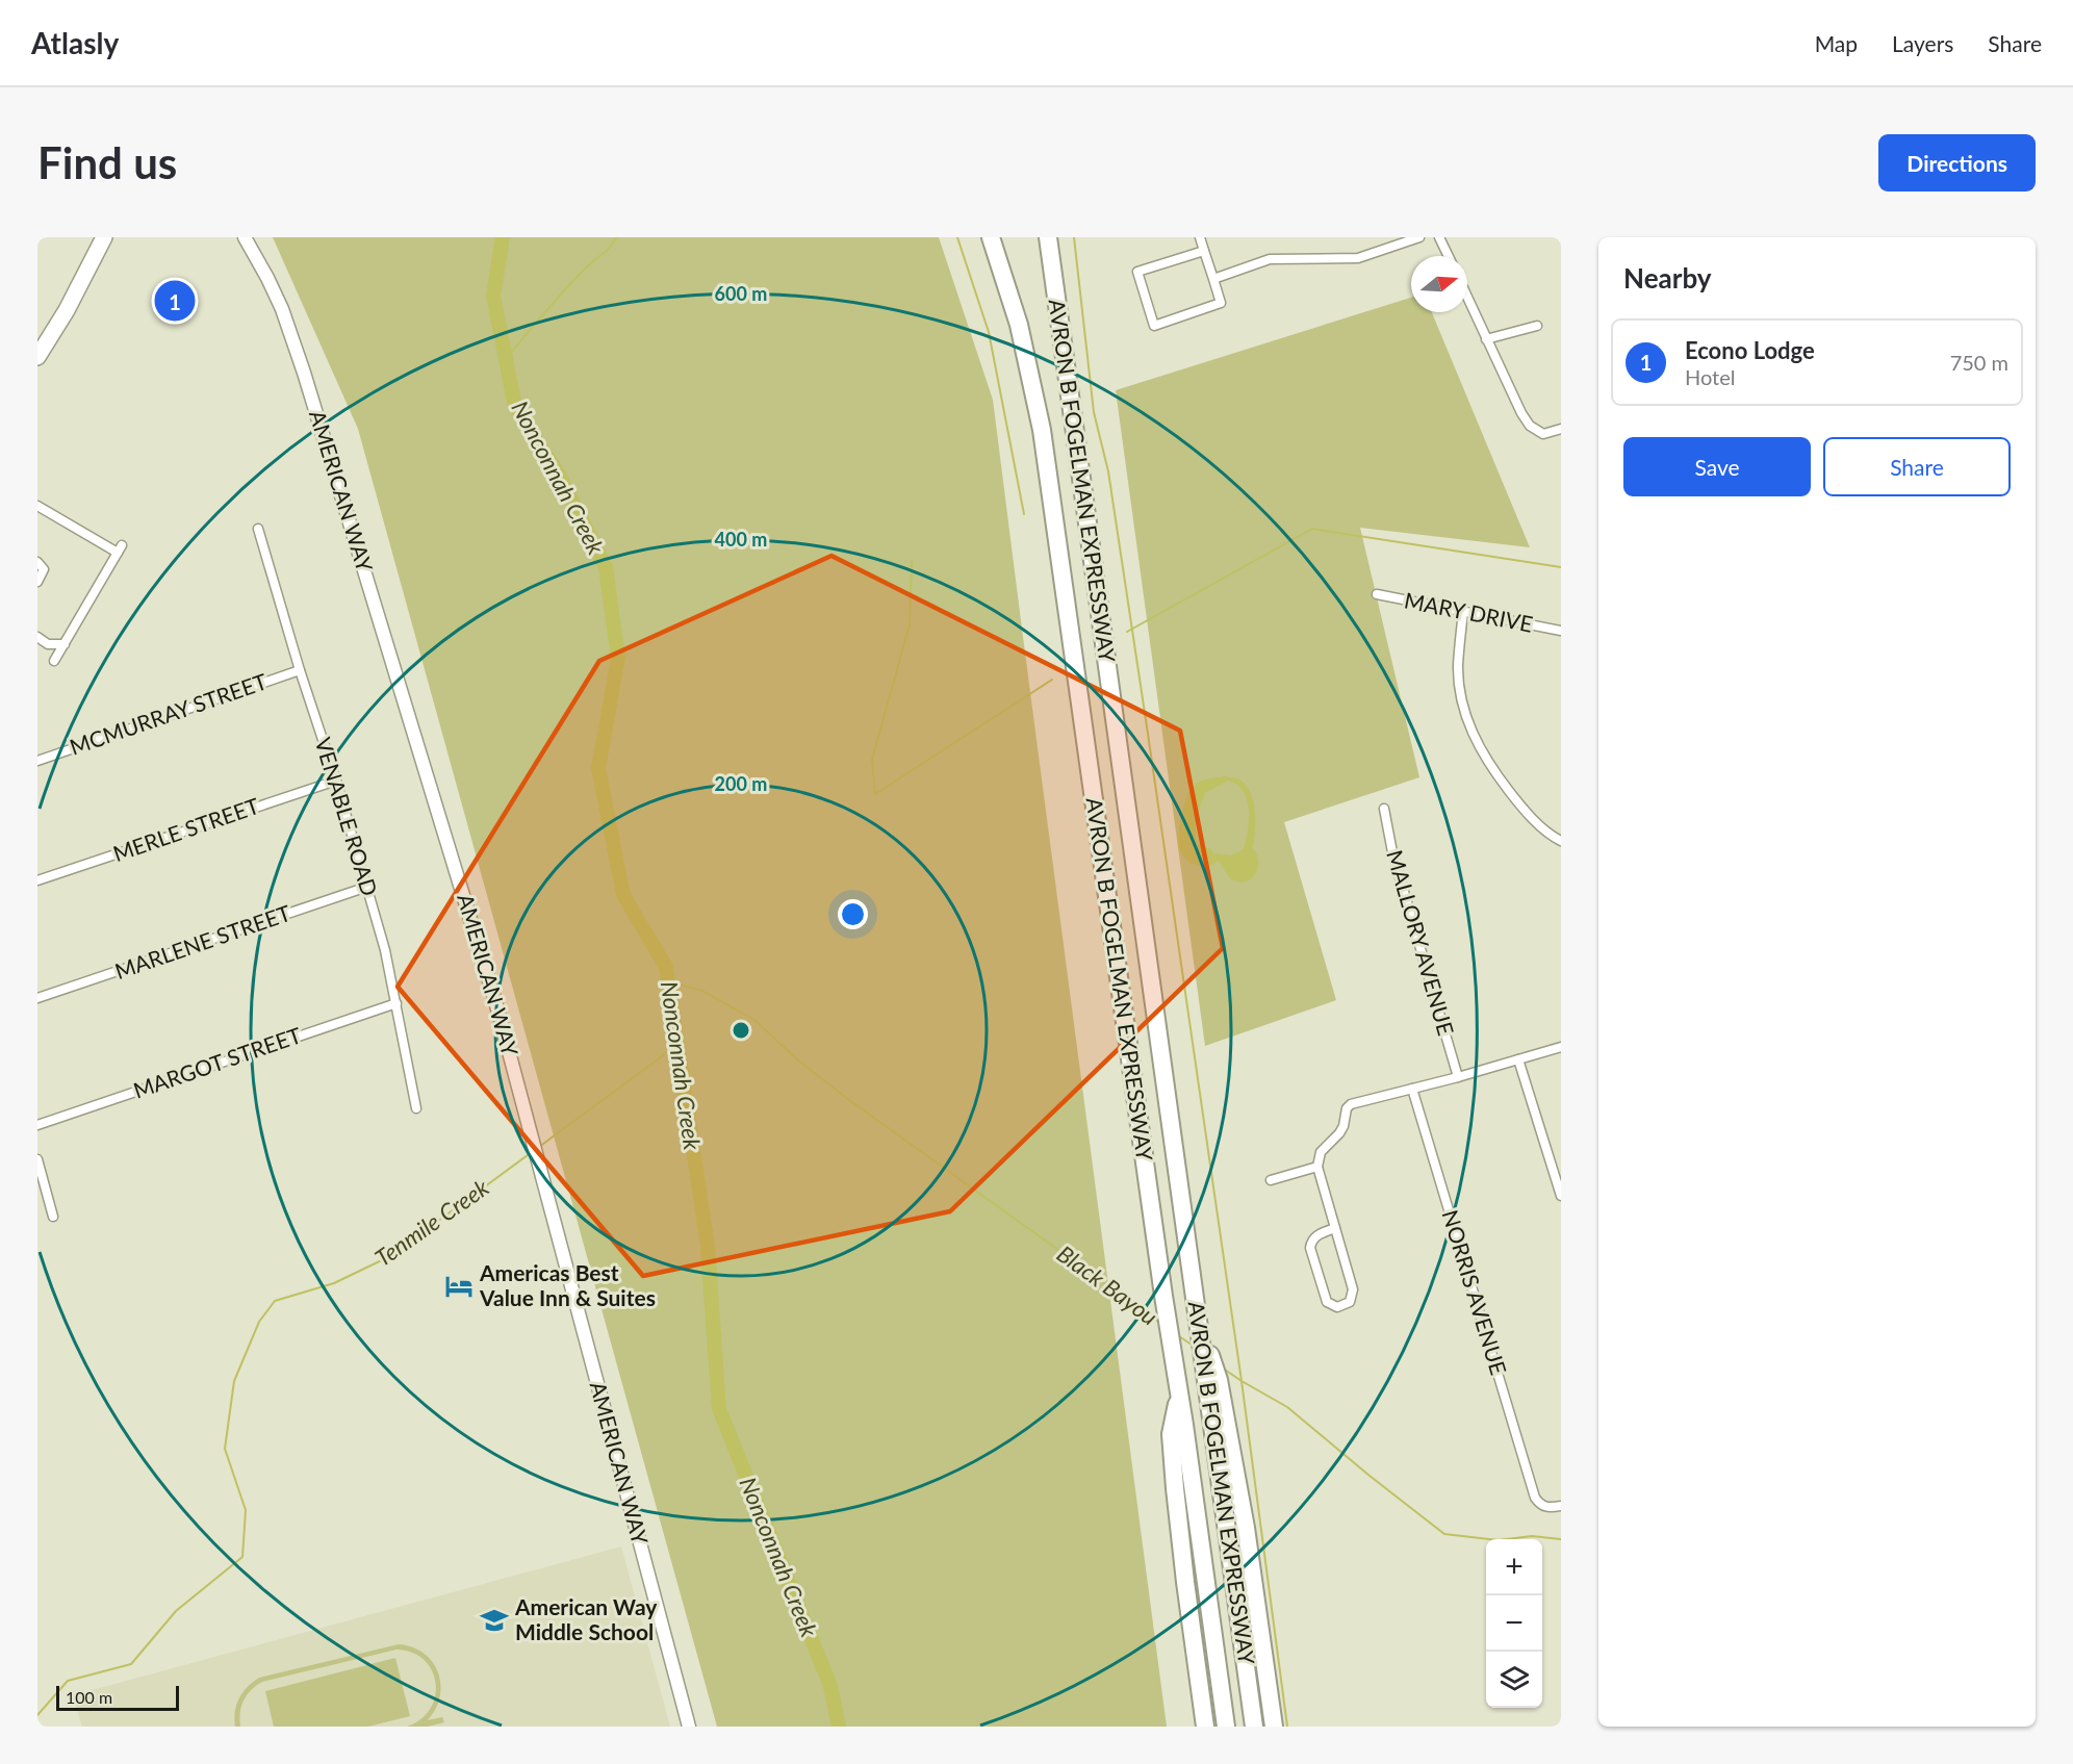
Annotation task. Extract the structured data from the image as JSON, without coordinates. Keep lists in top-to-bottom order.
{
  "streets": {
    "highway": ["AVRON B FOGELMAN EXPRESSWAY"],
    "main road": ["AMERICAN WAY"],
    "street": [
      "MARY DRIVE",
      "MCMURRAY STREET",
      "VENABLE ROAD",
      "MERLE STREET",
      "MARLENE STREET",
      "MALLORY AVENUE",
      "MARGOT STREET",
      "NORRIS AVENUE"
    ]
  },
  "crossings": [
    ["MCMURRAY STREET", "VENABLE ROAD"],
    ["VENABLE ROAD", "MERLE STREET"],
    ["VENABLE ROAD", "MARLENE STREET"],
    ["VENABLE ROAD", "MARGOT STREET"]
  ],
  "water": ["Nonconnah Creek", "Tenmile Creek", "Black Bayou"],
  "places": {
    "hotel": ["Americas Best Value Inn & Suites"],
    "school or university": ["American Way Middle School"]
  },
  "scale_bar": "100 m",
  "north": "right",
  "page": {
    "header": "Atlasly",
    "nav": ["Map", "Layers", "Share"],
    "buttons": [
      "Directions",
      ["Save", "Share"]
    ],
    "title": "Find us",
    "heading": "Nearby",
    "pins": "1",
    "list": [
      {
        "mark": "1",
        "name": "Econo Lodge",
        "note": "Hotel",
        "value": "750 m"
      }
    ],
    "map_buttons": ["+", "−"],
    "scale": "100 m"
  },
  "rings": ["600 m", "400 m", "200 m"]
}
